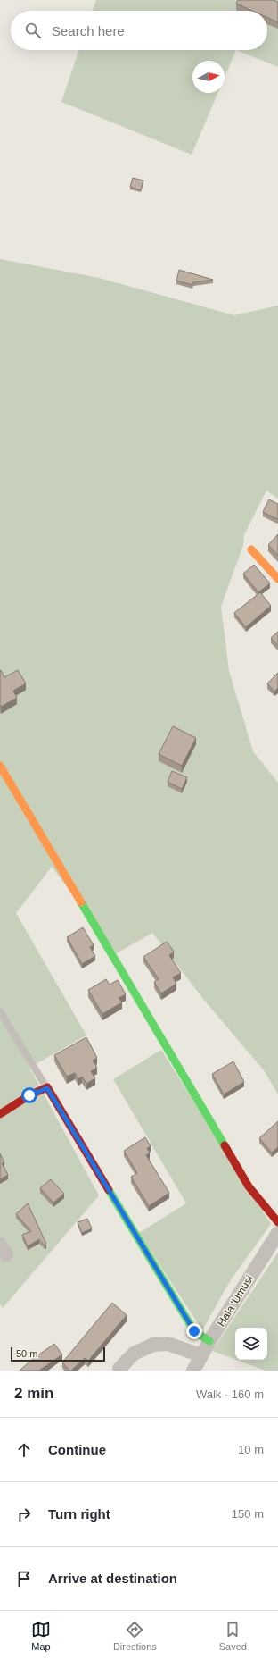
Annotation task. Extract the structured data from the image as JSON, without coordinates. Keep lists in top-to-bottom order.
{
  "streets": {
    "street": ["Hala 'Umusi"]
  },
  "scale_bar": "50 m",
  "north": "right",
  "page": {
    "search": "Search here",
    "scale": "50 m",
    "heading": ["2 min", "Walk · 160 m"],
    "list": [
      ["Continue", "10 m"],
      ["Turn right", "150 m"],
      "Arrive at destination"
    ],
    "nav": ["Map", "Directions", "Saved"]
  }
}
